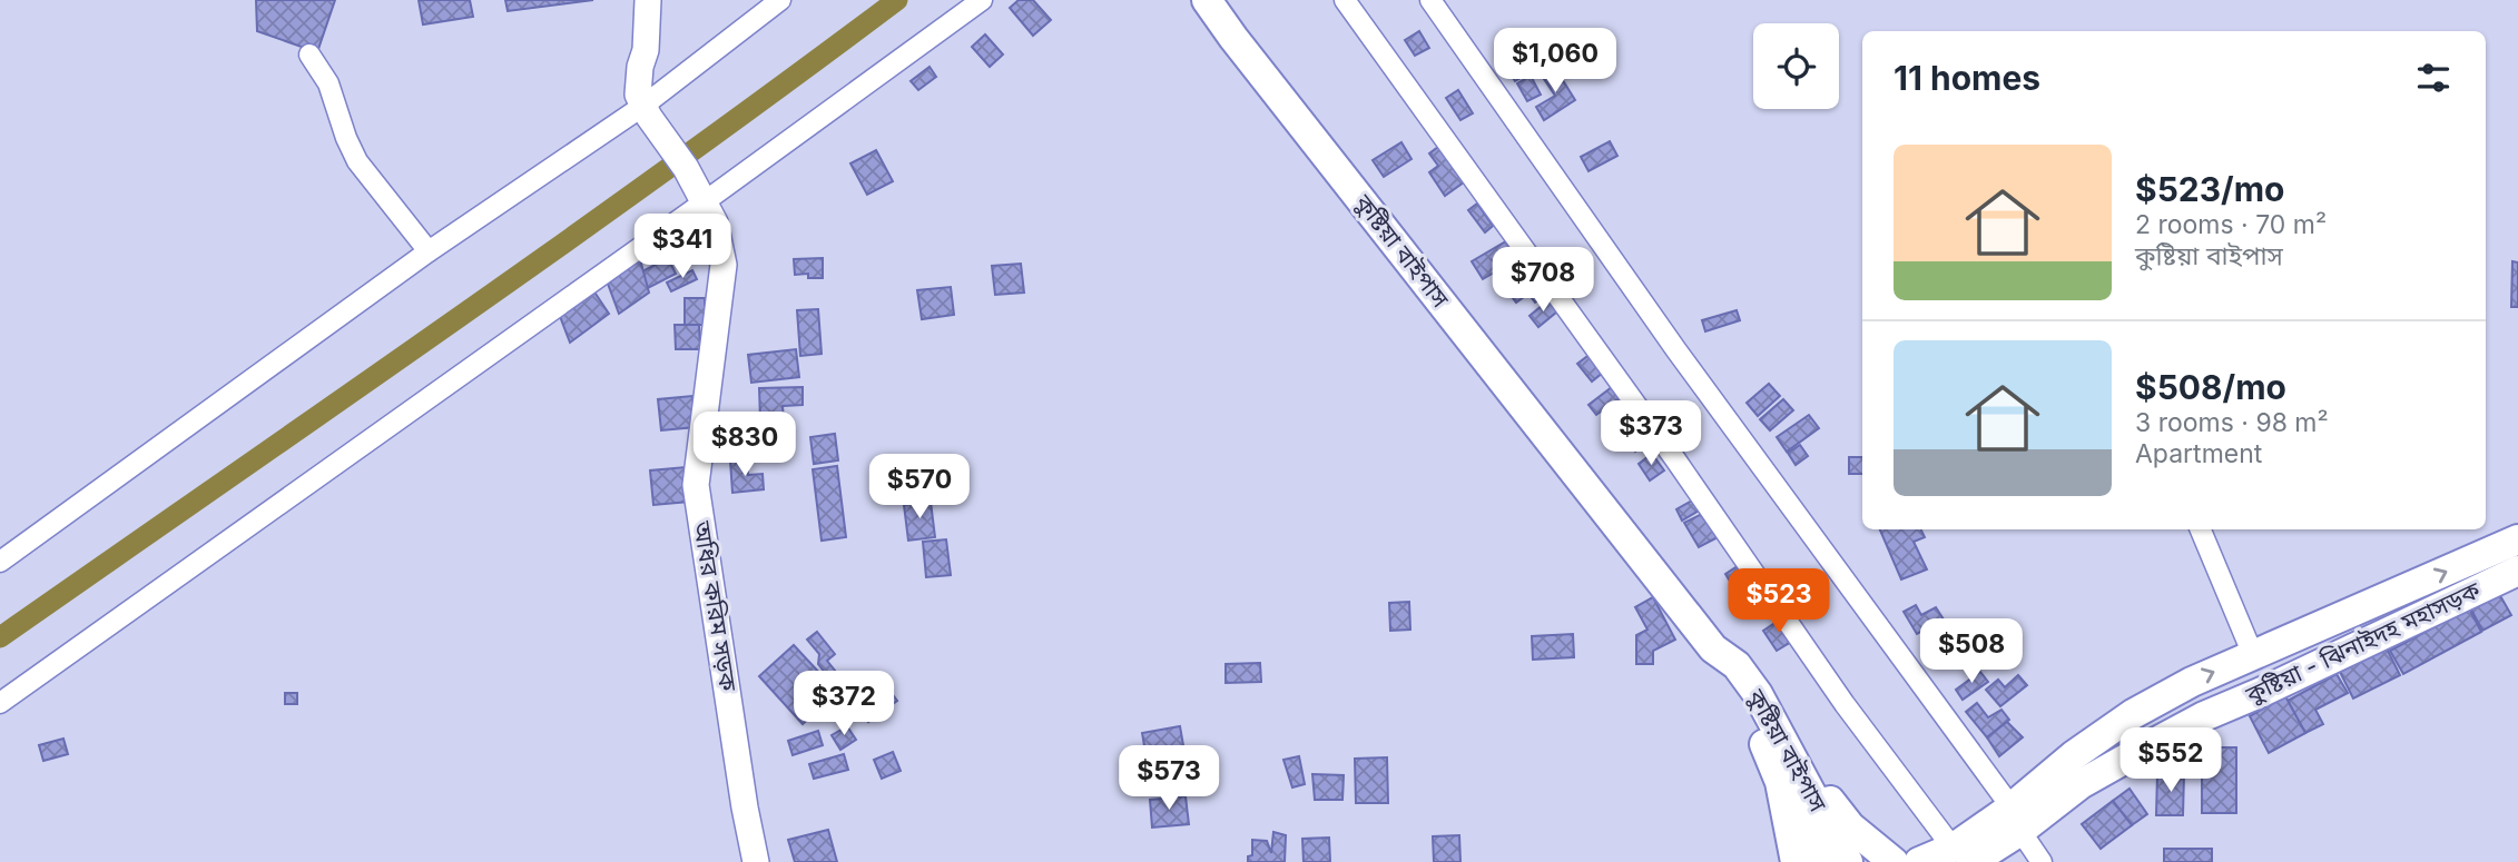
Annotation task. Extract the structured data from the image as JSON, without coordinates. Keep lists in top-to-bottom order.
{
  "streets": {
    "highway": ["কুষ্টিয়া বাইপাস", "কুষ্টিয়া - ঝিনাইদহ মহাসড়ক"],
    "main road": ["অধির করিম সড়ক"]
  },
  "page": {
    "price": [
      "$1,060",
      "$341",
      "$708",
      "$373",
      "$830",
      "$570",
      "$523",
      "$508",
      "$372",
      "$552",
      "$573"
    ],
    "heading": "11 homes",
    "list": [
      {
        "name": "$523/mo",
        "note": "2 rooms · 70 m² · কুষ্টিয়া বাইপাস"
      },
      {
        "name": "$508/mo",
        "note": "3 rooms · 98 m² · Apartment"
      }
    ]
  }
}
